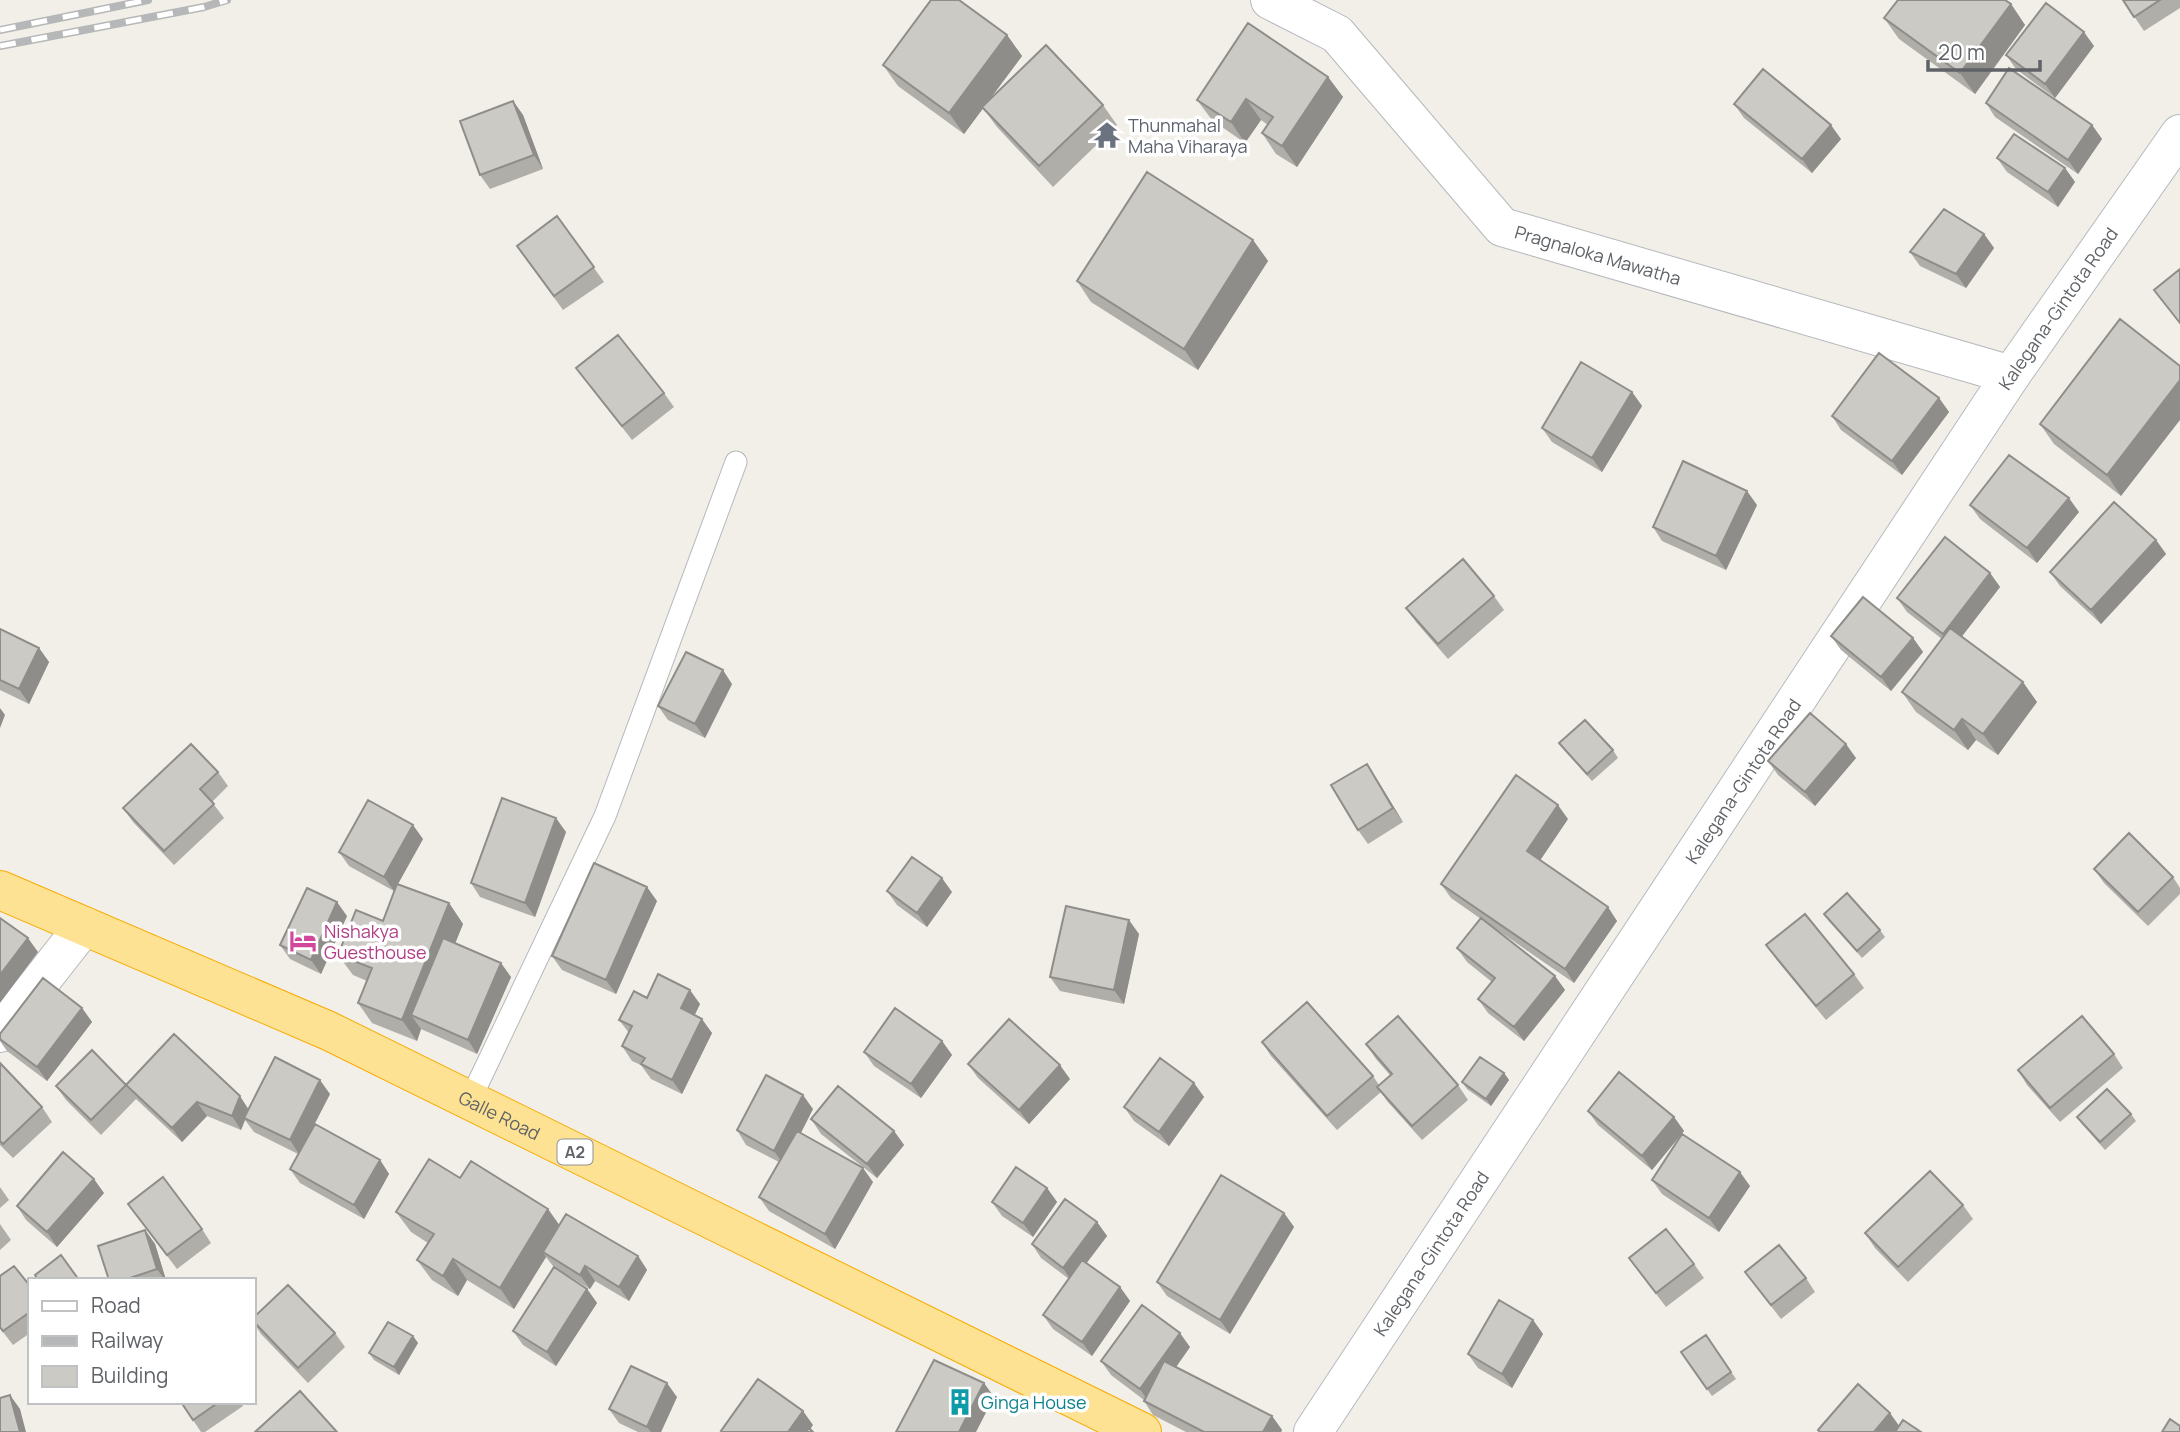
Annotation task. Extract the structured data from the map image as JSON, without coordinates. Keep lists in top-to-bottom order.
{
  "streets": {
    "highway": ["Galle Road", "A2"],
    "main road": ["Pragnaloka Mawatha", "Kalegana-Gintota Road"]
  },
  "crossings": [
    ["Pragnaloka Mawatha", "Kalegana-Gintota Road"]
  ],
  "places": {
    "temple": ["Thunmahal Maha Viharaya"],
    "hotel": ["Nishakya Guesthouse"],
    "building": ["Ginga House"]
  },
  "legend": ["Road", "Railway", "Building"],
  "scale_bar": "20 m"
}
